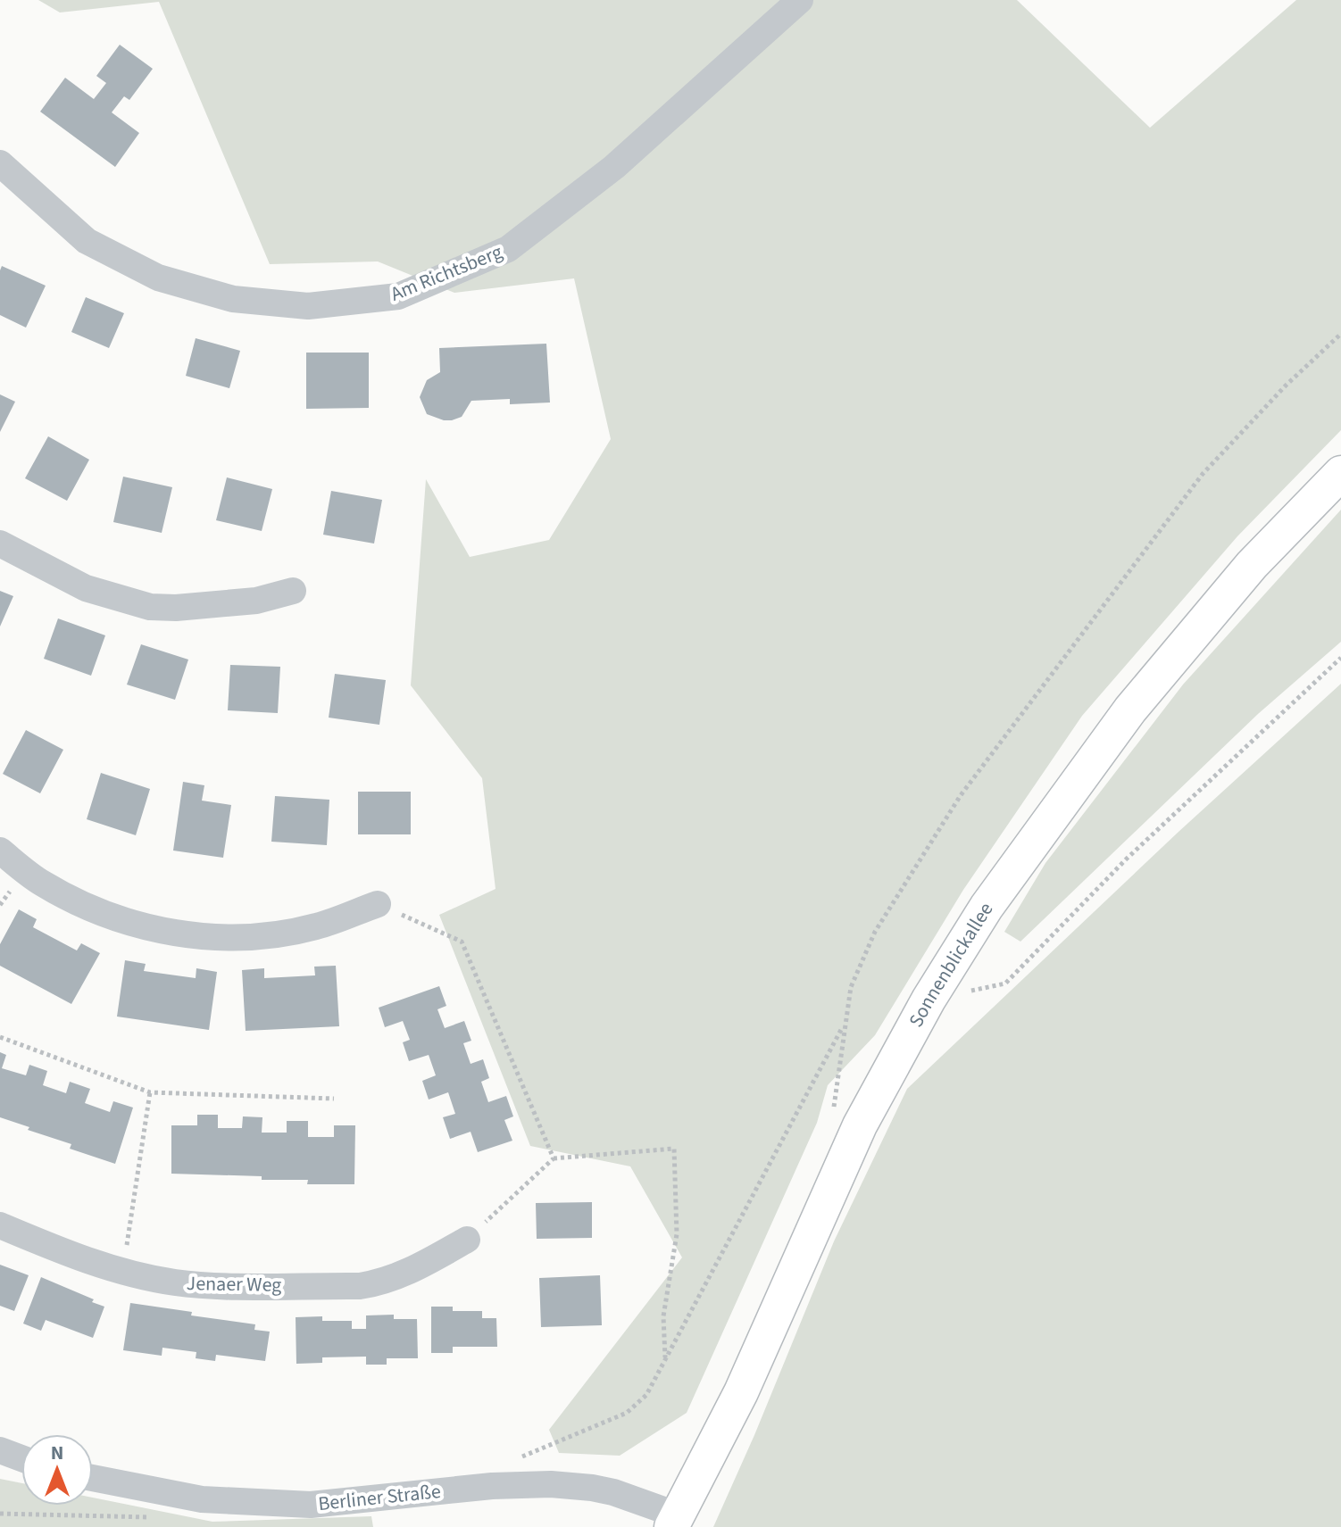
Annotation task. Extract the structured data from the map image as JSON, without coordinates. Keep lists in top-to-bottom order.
{
  "streets": {
    "main road": ["Sonnenblickallee"],
    "street": ["Am Richtsberg", "Jenaer Weg", "Berliner Straße"]
  },
  "crossings": [
    ["Sonnenblickallee", "Berliner Straße"]
  ],
  "north": "top"
}
